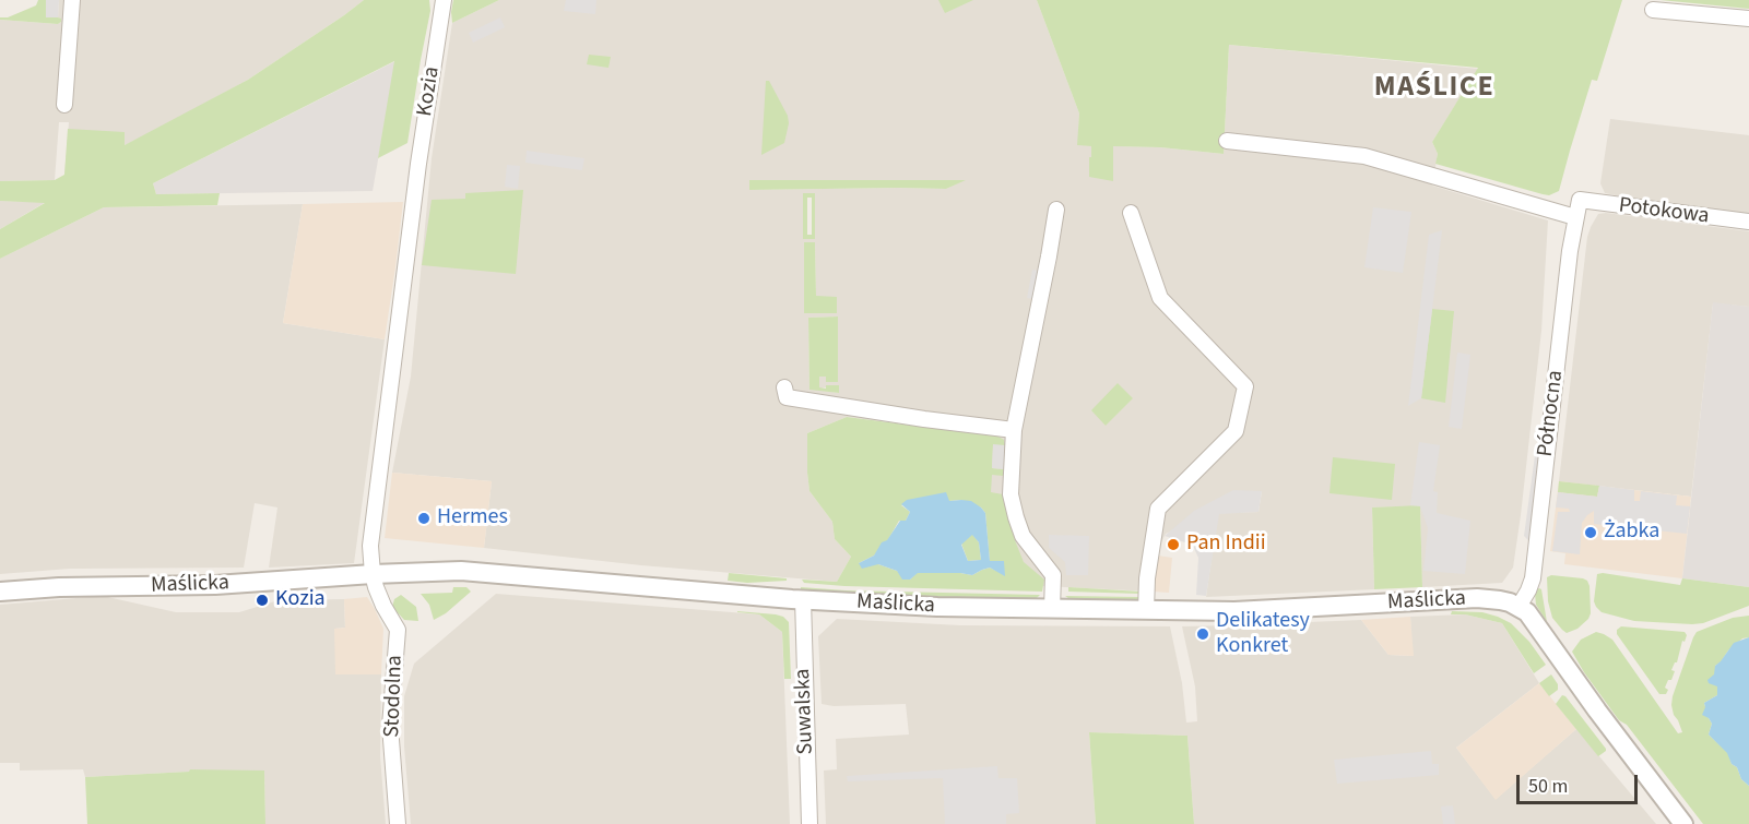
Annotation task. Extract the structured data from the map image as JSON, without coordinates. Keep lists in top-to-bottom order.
{
  "streets": {
    "street": [
      "Kozia",
      "Potokowa",
      "Północna",
      "Maślicka",
      "Stodolna",
      "Suwalska"
    ]
  },
  "crossings": [
    ["Kozia", "Maślicka"],
    ["Kozia", "Stodolna"],
    ["Potokowa", "Północna"],
    ["Północna", "Maślicka"],
    ["Maślicka", "Stodolna"],
    ["Maślicka", "Suwalska"]
  ],
  "districts": ["MAŚLICE"],
  "places": [
    "Hermes",
    "Żabka",
    "Pan Indii",
    "Kozia",
    "Delikatesy Konkret"
  ],
  "scale_bar": "50 m"
}
